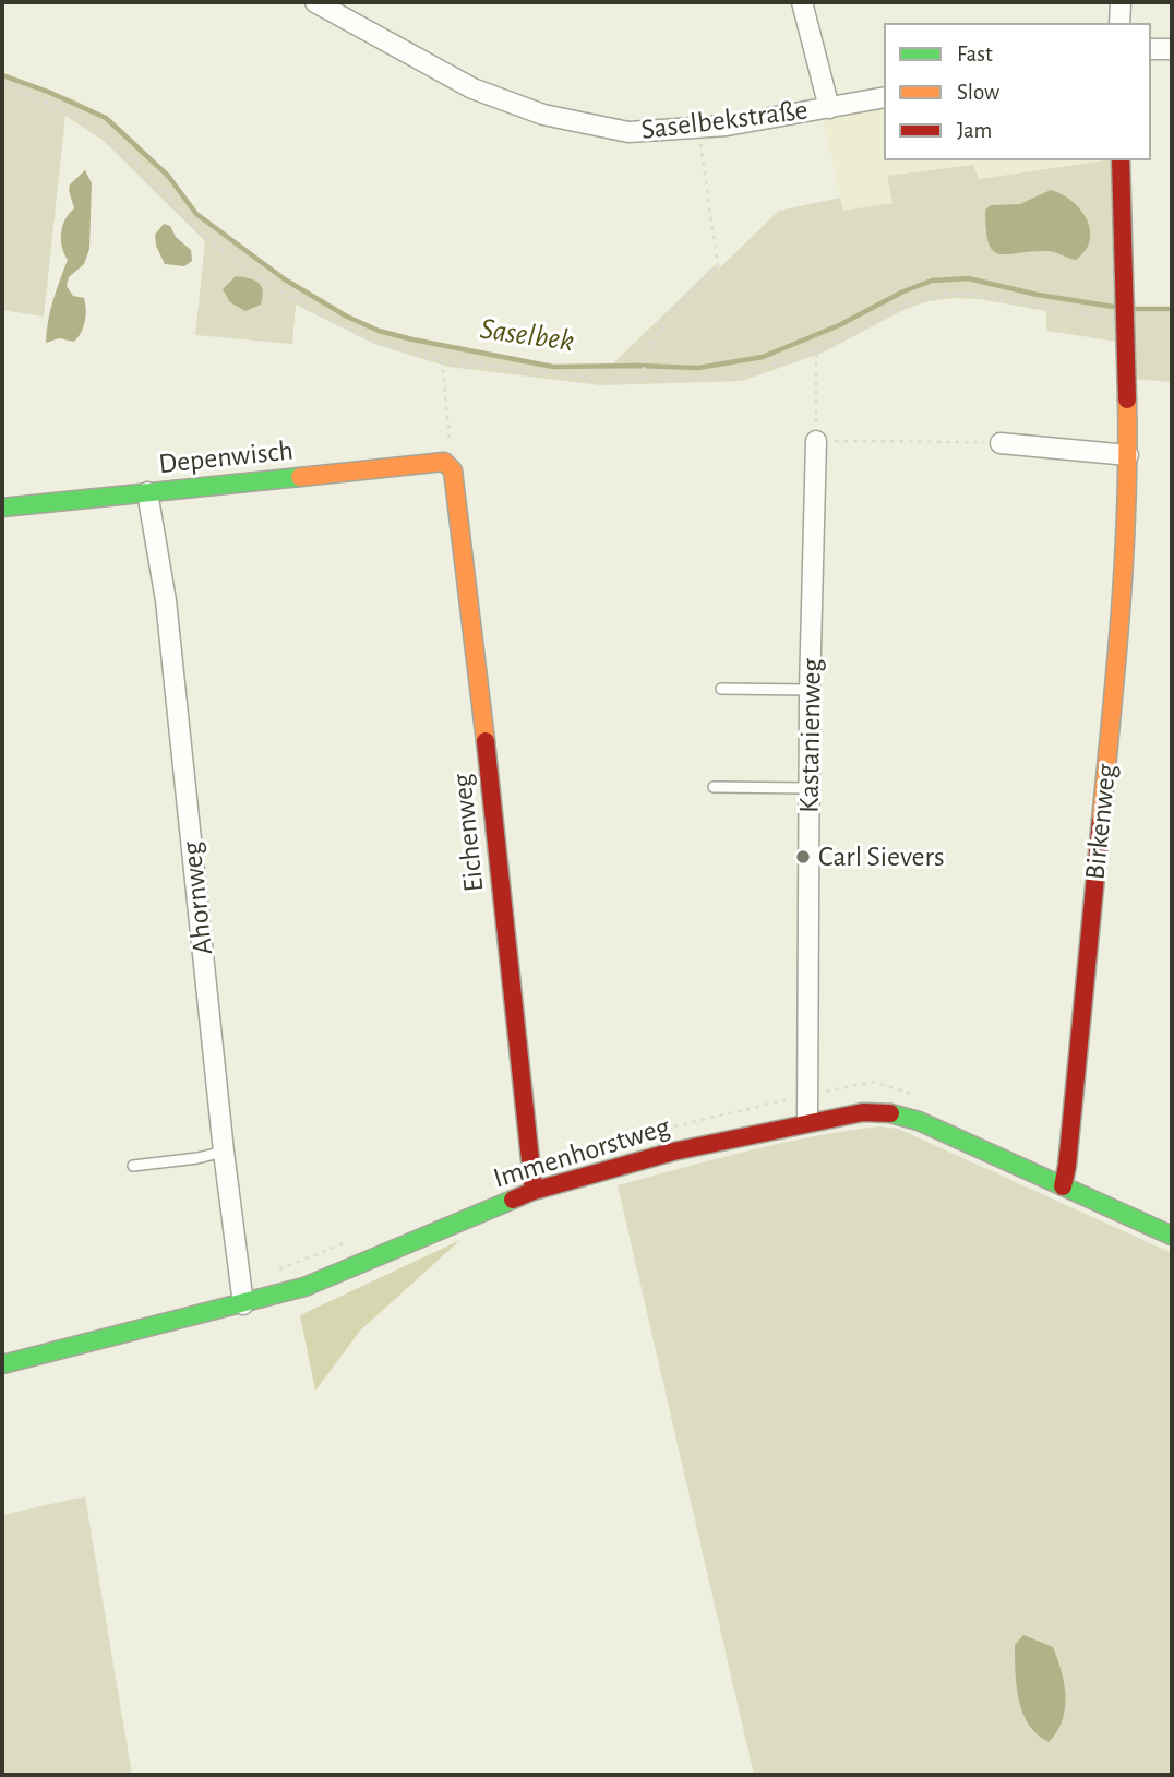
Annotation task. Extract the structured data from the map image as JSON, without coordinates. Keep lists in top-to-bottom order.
{
  "streets": {
    "street": [
      "Saselbekstraße",
      "Depenwisch",
      "Kastanienweg",
      "Birkenweg",
      "Eichenweg",
      "Ahornweg",
      "Immenhorstweg"
    ]
  },
  "crossings": [
    ["Depenwisch", "Eichenweg"],
    ["Depenwisch", "Ahornweg"],
    ["Kastanienweg", "Immenhorstweg"],
    ["Birkenweg", "Immenhorstweg"],
    ["Eichenweg", "Immenhorstweg"],
    ["Ahornweg", "Immenhorstweg"]
  ],
  "water": ["Saselbek"],
  "places": ["Carl Sievers"],
  "legend": ["Fast", "Slow", "Jam"]
}
